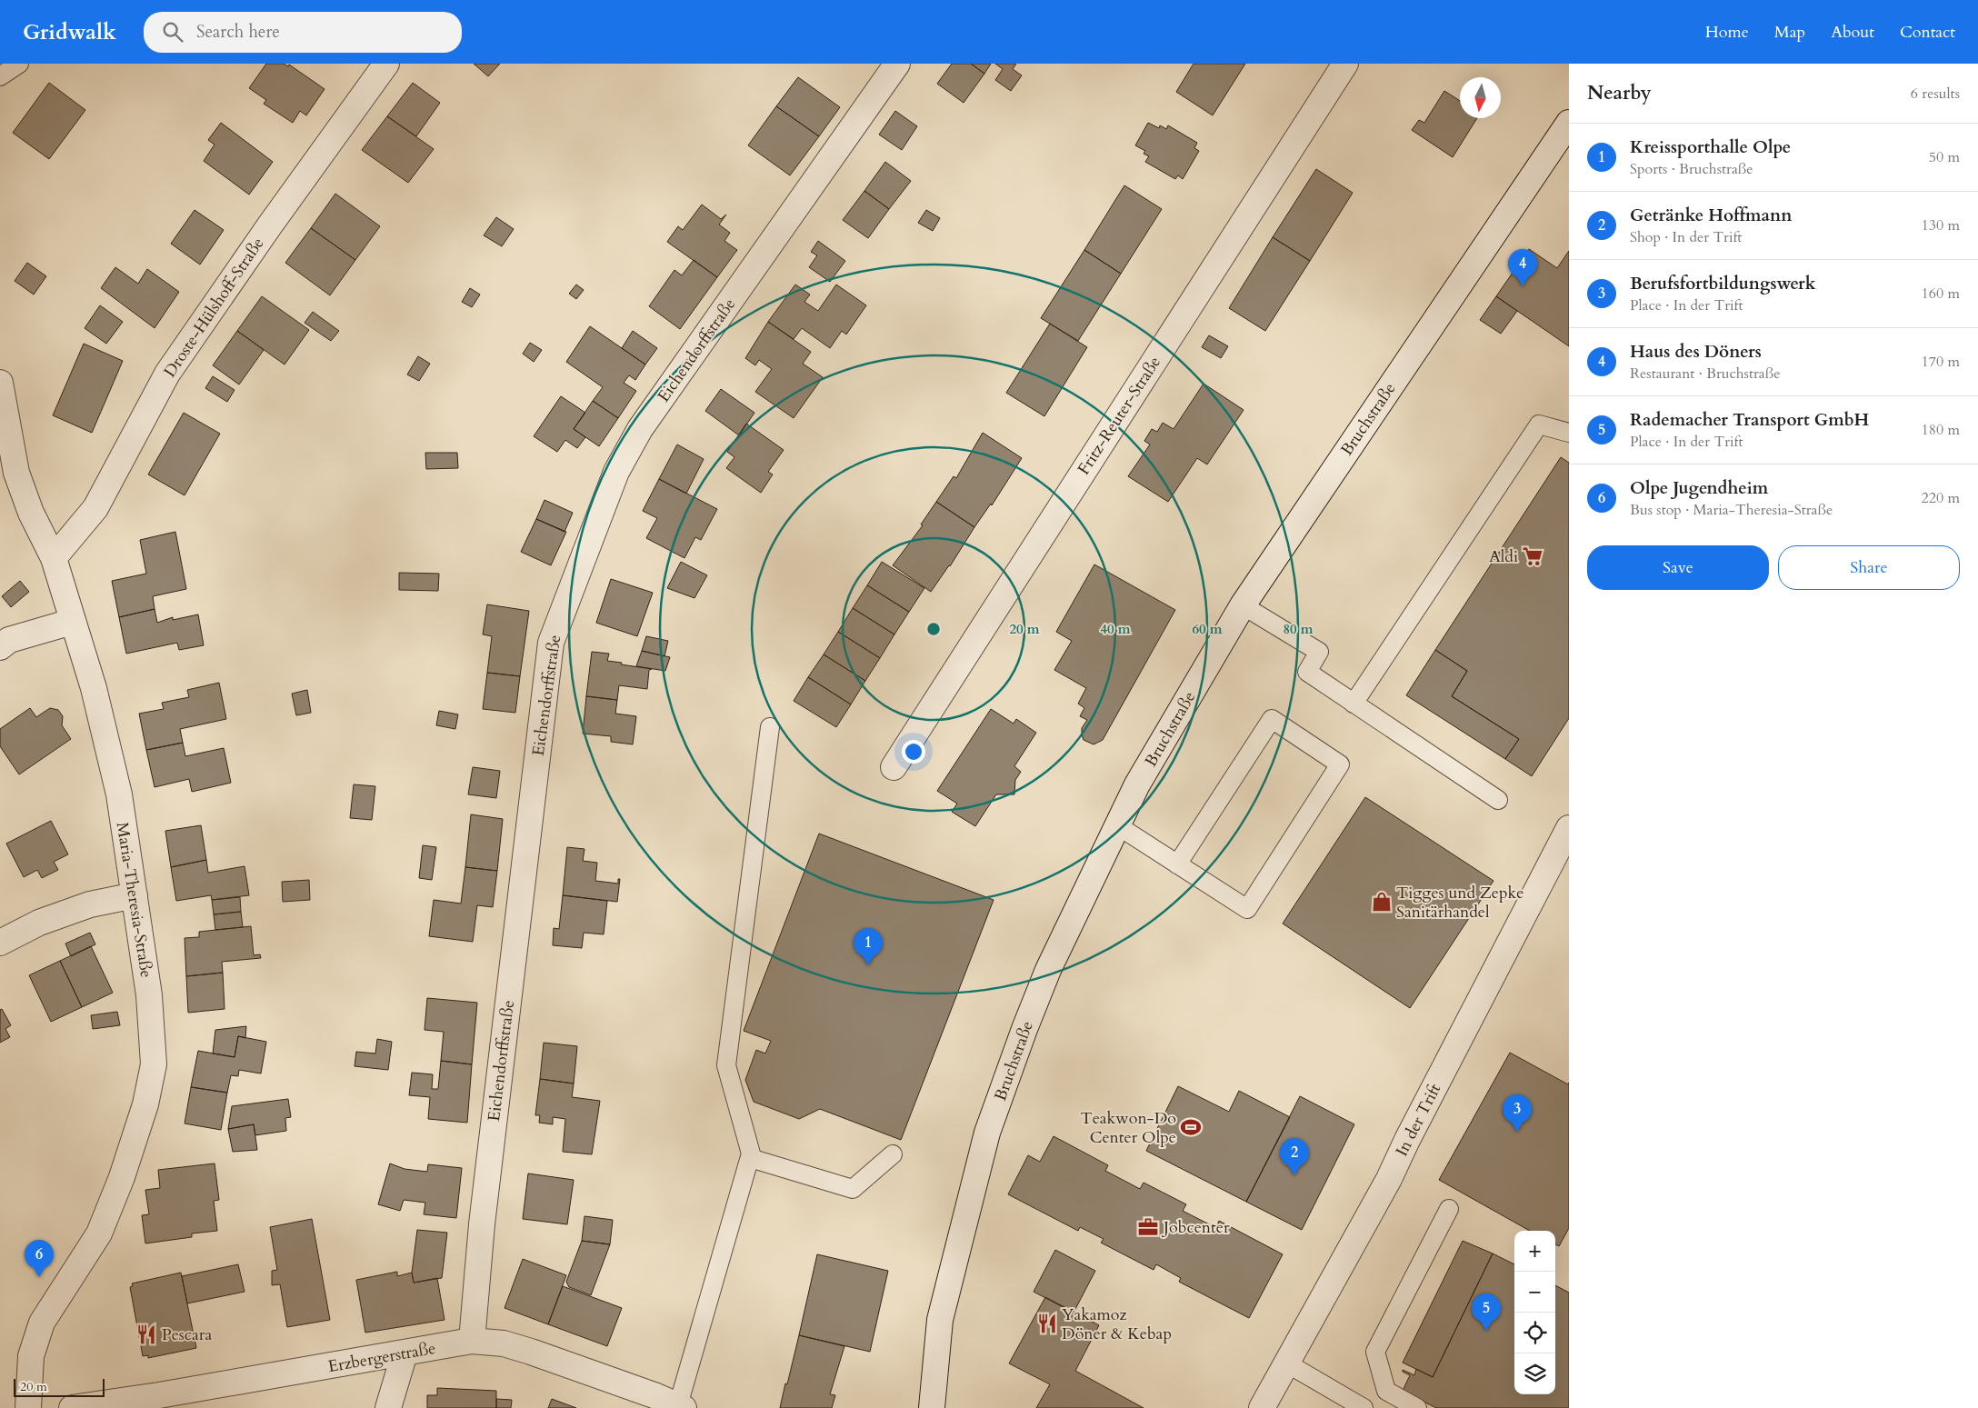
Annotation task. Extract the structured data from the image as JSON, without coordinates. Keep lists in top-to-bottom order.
{
  "streets": {
    "street": [
      "Droste-Hülshoff-Straße",
      "Eichendorffstraße",
      "Fritz-Reuter-Straße",
      "Bruchstraße",
      "Maria-Theresia-Straße",
      "In der Trift",
      "Erzbergerstraße"
    ]
  },
  "crossings": [
    ["Droste-Hülshoff-Straße", "Maria-Theresia-Straße"],
    ["Eichendorffstraße", "Erzbergerstraße"]
  ],
  "places": {
    "supermarket": ["Aldi"],
    "shop": ["Tigges und Zepke Sanitärhandel"],
    "sports": ["Teakwon-Do Center Olpe"],
    "office": ["Jobcenter"],
    "restaurant": ["Yakamoz Döner & Kebap", "Pescara"]
  },
  "scale_bar": "20 m",
  "north": "bottom",
  "page": {
    "header": "Gridwalk",
    "search": "Search here",
    "nav": [
      "Home",
      "Map",
      "About",
      "Contact"
    ],
    "heading": ["Nearby", "6 results"],
    "list": [
      {
        "mark": "1",
        "name": "Kreissporthalle Olpe",
        "note": "Sports · Bruchstraße",
        "value": "50 m"
      },
      {
        "mark": "2",
        "name": "Getränke Hoffmann",
        "note": "Shop · In der Trift",
        "value": "130 m"
      },
      {
        "mark": "3",
        "name": "Berufsfortbildungswerk",
        "note": "Place · In der Trift",
        "value": "160 m"
      },
      {
        "mark": "4",
        "name": "Haus des Döners",
        "note": "Restaurant · Bruchstraße",
        "value": "170 m"
      },
      {
        "mark": "5",
        "name": "Rademacher Transport GmbH",
        "note": "Place · In der Trift",
        "value": "180 m"
      },
      {
        "mark": "6",
        "name": "Olpe Jugendheim",
        "note": "Bus stop · Maria-Theresia-Straße",
        "value": "220 m"
      }
    ],
    "pins": [
      "4",
      "1",
      "3",
      "2",
      "6",
      "5"
    ],
    "buttons": ["Save", "Share"],
    "map_buttons": ["+", "−"],
    "scale": "20 m"
  },
  "rings": [
    "20 m",
    "40 m",
    "60 m",
    "80 m"
  ]
}
